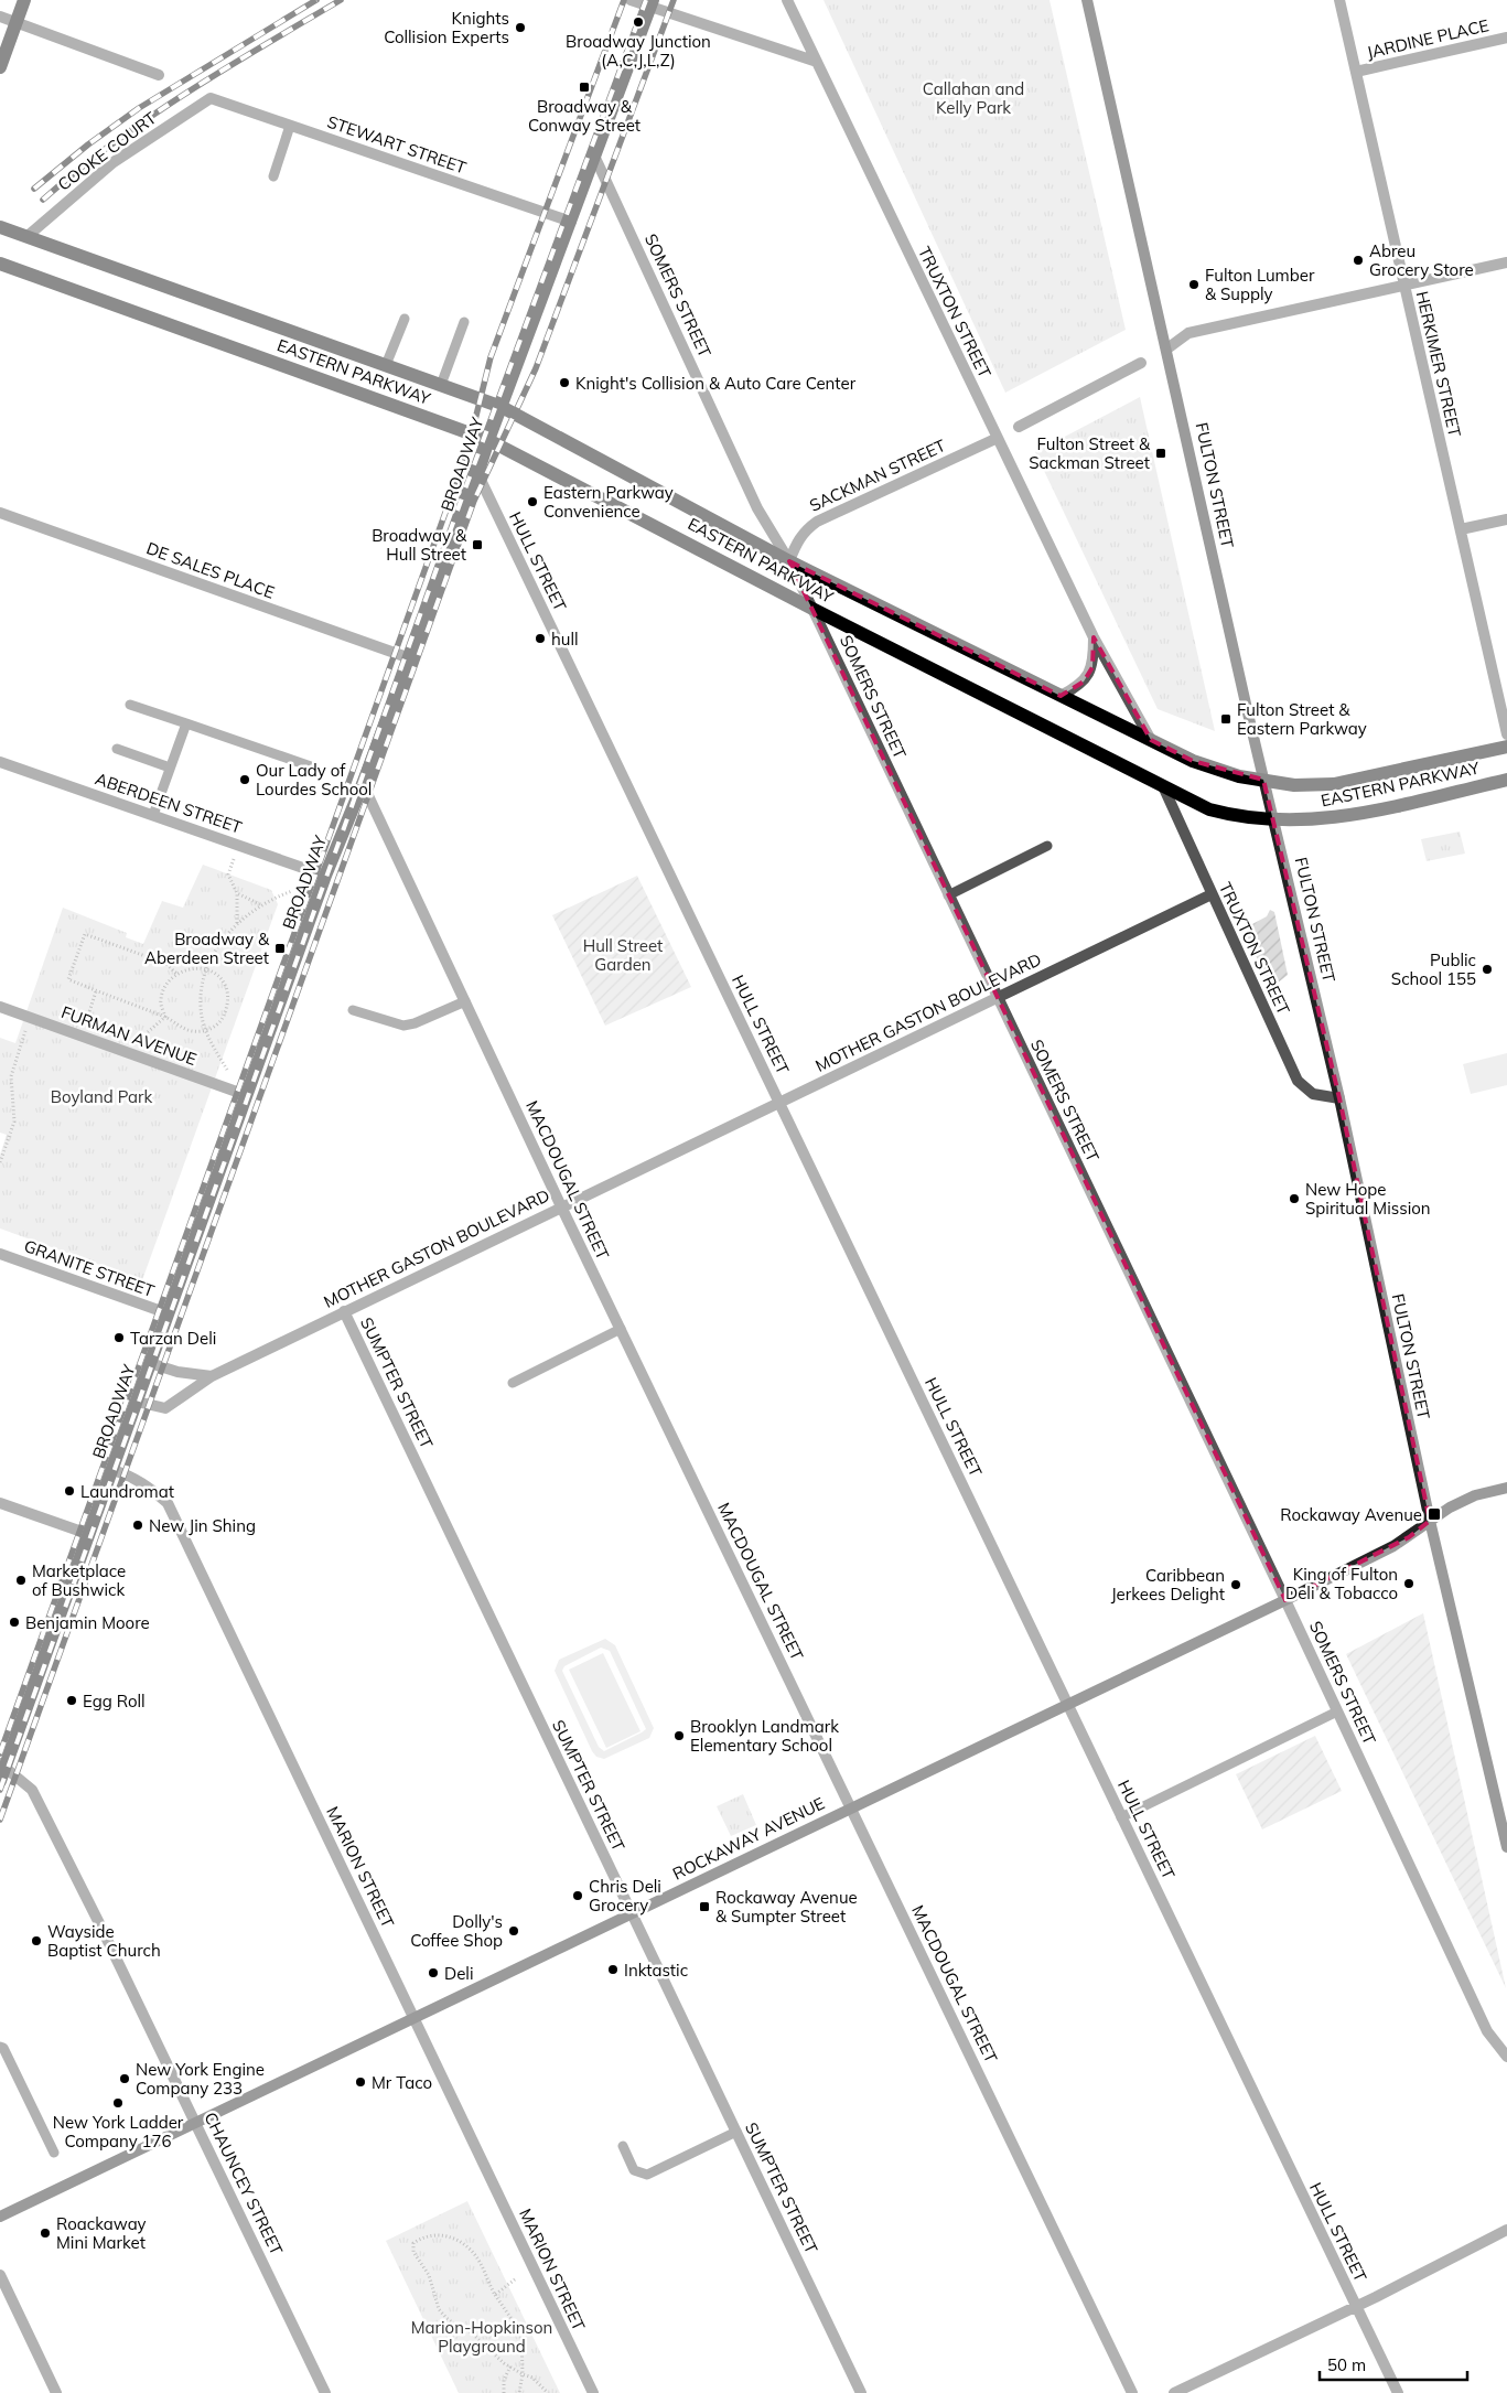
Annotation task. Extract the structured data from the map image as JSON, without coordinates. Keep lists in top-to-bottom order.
{
  "streets": {
    "main road": [
      "EASTERN PARKWAY",
      "BROADWAY",
      "FULTON STREET",
      "ROCKAWAY AVENUE"
    ],
    "street": [
      "JARDINE PLACE",
      "STEWART STREET",
      "COOKE COURT",
      "SOMERS STREET",
      "TRUXTON STREET",
      "HERKIMER STREET",
      "SACKMAN STREET",
      "HULL STREET",
      "DE SALES PLACE",
      "ABERDEEN STREET",
      "MOTHER GASTON BOULEVARD",
      "FURMAN AVENUE",
      "MACDOUGAL STREET",
      "GRANITE STREET",
      "SUMPTER STREET",
      "MARION STREET",
      "CHAUNCEY STREET"
    ]
  },
  "crossings": [
    ["JARDINE PLACE", "HERKIMER STREET"],
    ["STEWART STREET", "COOKE COURT"],
    ["STEWART STREET", "BROADWAY"],
    ["COOKE COURT", "EASTERN PARKWAY"],
    ["SOMERS STREET", "EASTERN PARKWAY"],
    ["SOMERS STREET", "BROADWAY"],
    ["SOMERS STREET", "SACKMAN STREET"],
    ["SOMERS STREET", "MOTHER GASTON BOULEVARD"],
    ["SOMERS STREET", "ROCKAWAY AVENUE"],
    ["TRUXTON STREET", "EASTERN PARKWAY"],
    ["TRUXTON STREET", "SACKMAN STREET"],
    ["TRUXTON STREET", "FULTON STREET"],
    ["TRUXTON STREET", "MOTHER GASTON BOULEVARD"],
    ["EASTERN PARKWAY", "BROADWAY"],
    ["EASTERN PARKWAY", "SACKMAN STREET"],
    ["EASTERN PARKWAY", "FULTON STREET"],
    ["BROADWAY", "HULL STREET"],
    ["BROADWAY", "DE SALES PLACE"],
    ["BROADWAY", "ABERDEEN STREET"],
    ["BROADWAY", "MOTHER GASTON BOULEVARD"],
    ["BROADWAY", "FURMAN AVENUE"],
    ["BROADWAY", "MACDOUGAL STREET"],
    ["BROADWAY", "GRANITE STREET"],
    ["BROADWAY", "MARION STREET"],
    ["BROADWAY", "CHAUNCEY STREET"],
    ["FULTON STREET", "ROCKAWAY AVENUE"],
    ["HULL STREET", "MOTHER GASTON BOULEVARD"],
    ["HULL STREET", "ROCKAWAY AVENUE"],
    ["MOTHER GASTON BOULEVARD", "MACDOUGAL STREET"],
    ["MOTHER GASTON BOULEVARD", "SUMPTER STREET"],
    ["MACDOUGAL STREET", "ROCKAWAY AVENUE"],
    ["SUMPTER STREET", "ROCKAWAY AVENUE"],
    ["ROCKAWAY AVENUE", "MARION STREET"],
    ["ROCKAWAY AVENUE", "CHAUNCEY STREET"]
  ],
  "parks": [
    "Callahan and Kelly Park",
    "Hull Street Garden",
    "Boyland Park",
    "Marion-Hopkinson Playground"
  ],
  "places": {
    "other": [
      "Broadway Junction (A,C,J,L,Z)",
      "Knights Collision Experts",
      "Abreu Grocery Store",
      "Fulton Lumber & Supply",
      "Knight's Collision & Auto Care Center",
      "Eastern Parkway Convenience",
      "hull",
      "Our Lady of Lourdes School",
      "Public School 155",
      "New Hope Spiritual Mission",
      "Tarzan Deli",
      "Laundromat",
      "New Jin Shing",
      "Marketplace of Bushwick",
      "King of Fulton Deli & Tobacco",
      "Caribbean Jerkees Delight",
      "Benjamin Moore",
      "Egg Roll",
      "Brooklyn Landmark Elementary School",
      "Chris Deli Grocery",
      "Dolly's Coffee Shop",
      "Wayside Baptist Church",
      "Inktastic",
      "Deli",
      "New York Engine Company 233",
      "Mr Taco",
      "New York Ladder Company 176",
      "Roackaway Mini Market"
    ],
    "transit": [
      "Broadway & Conway Street",
      "Fulton Street & Sackman Street",
      "Broadway & Hull Street",
      "Fulton Street & Eastern Parkway",
      "Broadway & Aberdeen Street",
      "Rockaway Avenue",
      "Rockaway Avenue & Sumpter Street"
    ]
  },
  "scale_bar": "50 m"
}
